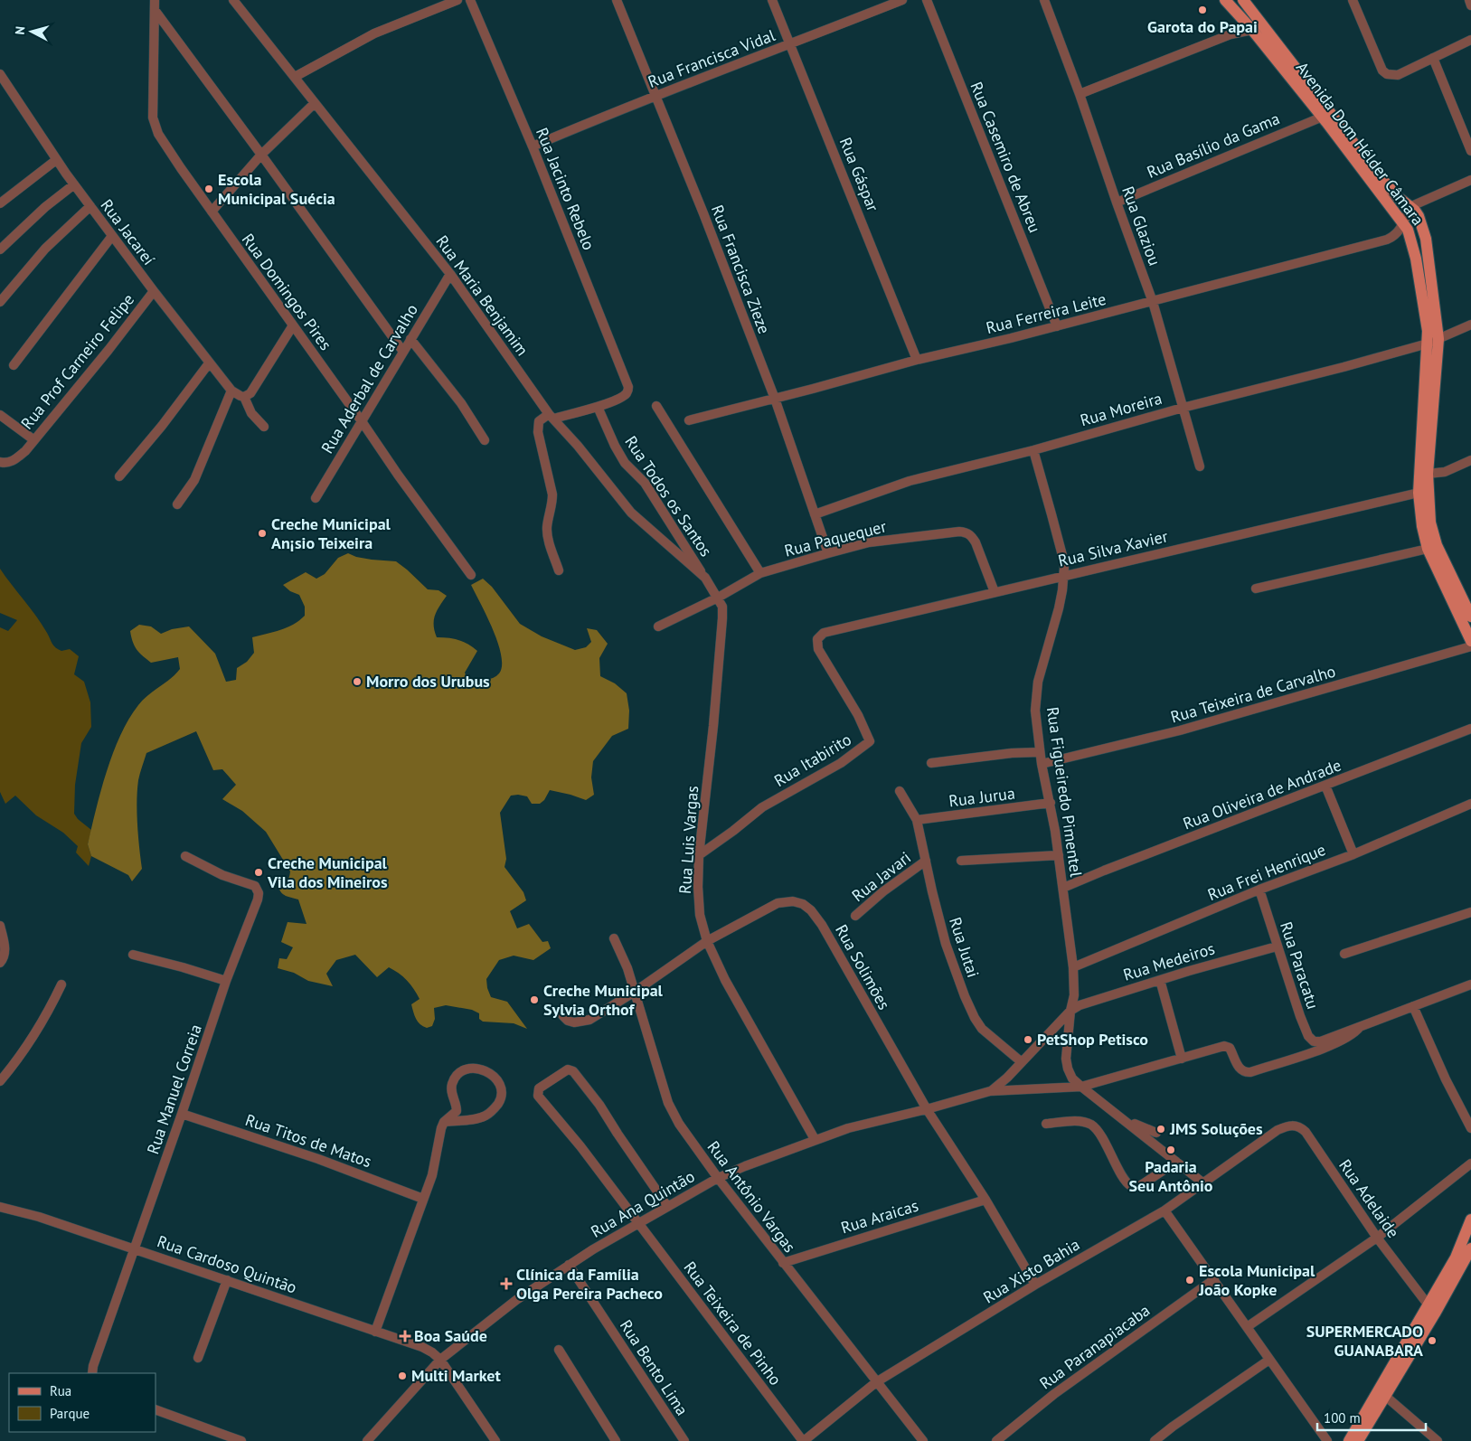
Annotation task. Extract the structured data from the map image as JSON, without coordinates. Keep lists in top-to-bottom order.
{
  "streets": {
    "main road": ["Avenida Dom Hélder Câmara"],
    "street": [
      "Rua Francisca Vidal",
      "Rua Basílio da Gama",
      "Rua Casemiro de Abreu",
      "Rua Gáspar",
      "Rua Jacinto Rebelo",
      "Rua Glaziou",
      "Rua Jacareí",
      "Rua Francisca Zieze",
      "Rua Domingos Pires",
      "Rua Maria Benjamim",
      "Rua Ferreira Leite",
      "Rua Prof Carneiro Felipe",
      "Rua Aderbal de Carvalho",
      "Rua Moreira",
      "Rua Todos os Santos",
      "Rua Paquequer",
      "Rua Silva Xavier",
      "Rua Teixeira de Carvalho",
      "Rua Itabirito",
      "Rua Figueiredo Pimentel",
      "Rua Oliveira de Andrade",
      "Rua Jurua",
      "Rua Luis Vargas",
      "Rua Frei Henrique",
      "Rua Javari",
      "Rua Jutai",
      "Rua Medeiros",
      "Rua Paracatu",
      "Rua Solimões",
      "Rua Manuel Correia",
      "Rua Titos de Matos",
      "Rua Antônio Vargas",
      "Rua Adelaide",
      "Rua Ana Quintão",
      "Rua Araicas",
      "Rua Cardoso Quintão",
      "Rua Xisto Bahia",
      "Rua Teixeira de Pinho",
      "Rua Paranapiacaba",
      "Rua Bento Lima"
    ]
  },
  "crossings": [
    ["Rua Francisca Vidal", "Rua Gáspar"],
    ["Rua Francisca Vidal", "Rua Jacinto Rebelo"],
    ["Rua Francisca Vidal", "Rua Francisca Zieze"],
    ["Avenida Dom Hélder Câmara", "Rua Basílio da Gama"],
    ["Avenida Dom Hélder Câmara", "Rua Ferreira Leite"],
    ["Avenida Dom Hélder Câmara", "Rua Moreira"],
    ["Avenida Dom Hélder Câmara", "Rua Silva Xavier"],
    ["Rua Basílio da Gama", "Rua Glaziou"],
    ["Rua Casemiro de Abreu", "Rua Ferreira Leite"],
    ["Rua Gáspar", "Rua Ferreira Leite"],
    ["Rua Jacinto Rebelo", "Rua Todos os Santos"],
    ["Rua Glaziou", "Rua Ferreira Leite"],
    ["Rua Glaziou", "Rua Moreira"],
    ["Rua Jacareí", "Rua Prof Carneiro Felipe"],
    ["Rua Francisca Zieze", "Rua Ferreira Leite"],
    ["Rua Francisca Zieze", "Rua Moreira"],
    ["Rua Francisca Zieze", "Rua Paquequer"],
    ["Rua Domingos Pires", "Rua Aderbal de Carvalho"],
    ["Rua Maria Benjamim", "Rua Aderbal de Carvalho"],
    ["Rua Maria Benjamim", "Rua Todos os Santos"],
    ["Rua Maria Benjamim", "Rua Paquequer"],
    ["Rua Maria Benjamim", "Rua Luis Vargas"],
    ["Rua Moreira", "Rua Figueiredo Pimentel"],
    ["Rua Paquequer", "Rua Silva Xavier"],
    ["Rua Paquequer", "Rua Luis Vargas"],
    ["Rua Silva Xavier", "Rua Itabirito"],
    ["Rua Silva Xavier", "Rua Figueiredo Pimentel"],
    ["Rua Teixeira de Carvalho", "Rua Figueiredo Pimentel"],
    ["Rua Itabirito", "Rua Luis Vargas"],
    ["Rua Figueiredo Pimentel", "Rua Oliveira de Andrade"],
    ["Rua Figueiredo Pimentel", "Rua Jurua"],
    ["Rua Figueiredo Pimentel", "Rua Frei Henrique"],
    ["Rua Figueiredo Pimentel", "Rua Medeiros"],
    ["Rua Figueiredo Pimentel", "Rua Xisto Bahia"],
    ["Rua Jurua", "Rua Jutai"],
    ["Rua Luis Vargas", "Rua Solimões"],
    ["Rua Luis Vargas", "Rua Ana Quintão"],
    ["Rua Frei Henrique", "Rua Paracatu"],
    ["Rua Javari", "Rua Jutai"],
    ["Rua Medeiros", "Rua Paracatu"],
    ["Rua Solimões", "Rua Antônio Vargas"],
    ["Rua Solimões", "Rua Ana Quintão"],
    ["Rua Solimões", "Rua Araicas"],
    ["Rua Solimões", "Rua Xisto Bahia"],
    ["Rua Manuel Correia", "Rua Titos de Matos"],
    ["Rua Manuel Correia", "Rua Cardoso Quintão"],
    ["Rua Antônio Vargas", "Rua Ana Quintão"],
    ["Rua Antônio Vargas", "Rua Araicas"],
    ["Rua Antônio Vargas", "Rua Xisto Bahia"],
    ["Rua Adelaide", "Rua Xisto Bahia"],
    ["Rua Ana Quintão", "Rua Cardoso Quintão"],
    ["Rua Ana Quintão", "Rua Teixeira de Pinho"],
    ["Rua Ana Quintão", "Rua Bento Lima"],
    ["Rua Xisto Bahia", "Rua Teixeira de Pinho"]
  ],
  "places": {
    "other": [
      "Garota do Papai",
      "Escola Municipal Suécia",
      "Creche Municipal An¡sio Teixeira",
      "Morro dos Urubus",
      "Creche Municipal Vila dos Mineiros",
      "Creche Municipal Sylvia Orthof",
      "PetShop Petisco",
      "JMS Soluções",
      "Padaria Seu Antônio",
      "Escola Municipal João Kopke",
      "SUPERMERCADO GUANABARA",
      "Multi Market"
    ],
    "health": ["Clínica da Família Olga Pereira Pacheco", "Boa Saúde"]
  },
  "legend": ["Rua", "Parque"],
  "scale_bar": "100 m",
  "north": "left"
}
